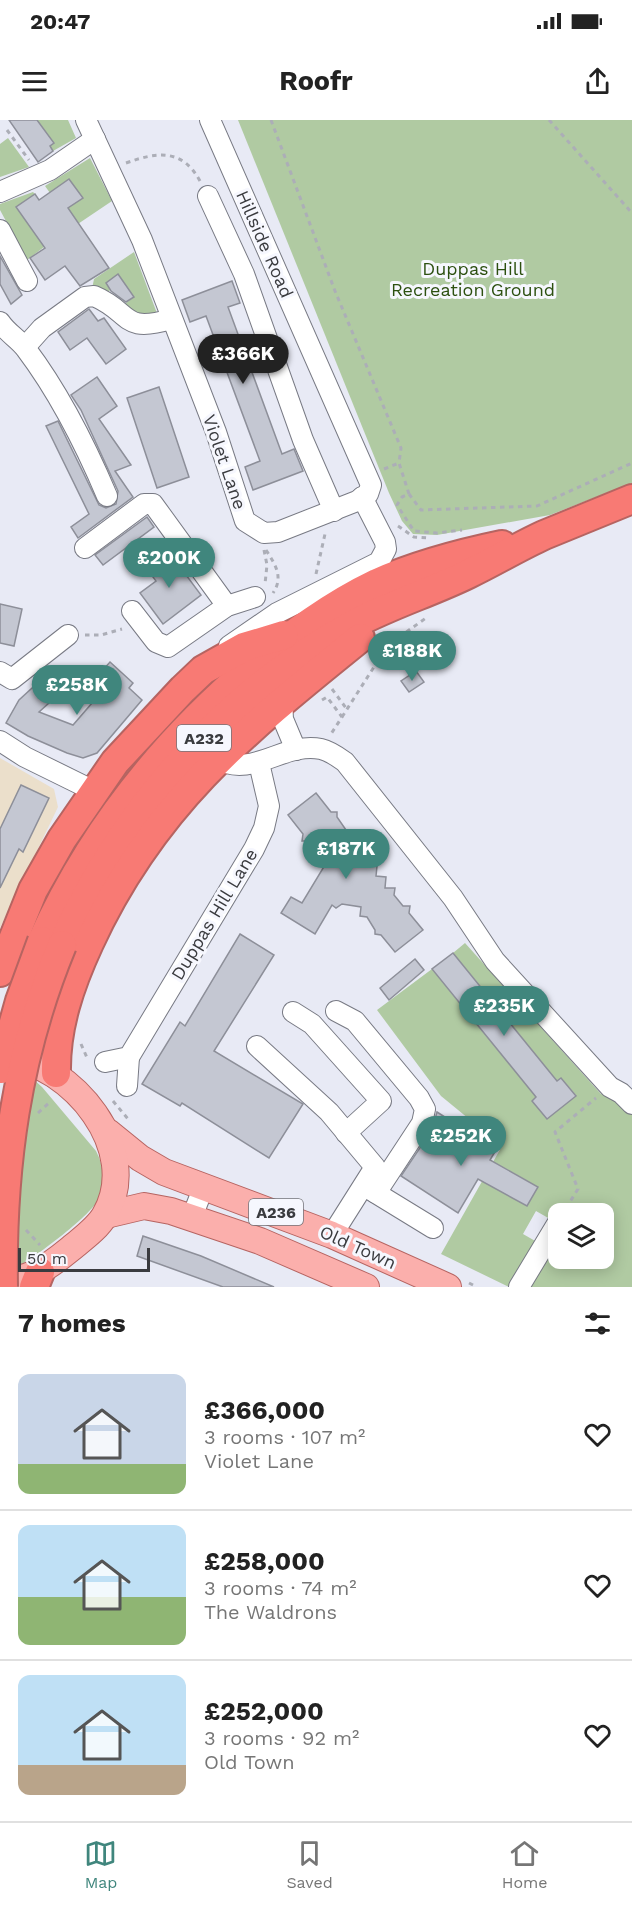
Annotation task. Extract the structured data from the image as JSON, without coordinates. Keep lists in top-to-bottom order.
{
  "streets": {
    "highway": ["A232"],
    "main road": ["A236", "Old Town"],
    "street": ["Hillside Road", "Violet Lane", "Duppas Hill Lane"]
  },
  "crossings": [
    ["Hillside Road", "Violet Lane"]
  ],
  "parks": ["Duppas Hill Recreation Ground"],
  "scale_bar": "50 m",
  "page": {
    "status": "20:47",
    "header": "Roofr",
    "price": [
      "£366K",
      "£200K",
      "£188K",
      "£258K",
      "£187K",
      "£235K",
      "£252K"
    ],
    "scale": "50 m",
    "heading": "7 homes",
    "list": [
      {
        "name": "£366,000",
        "note": "3 rooms · 107 m² · Violet Lane"
      },
      {
        "name": "£258,000",
        "note": "3 rooms · 74 m² · The Waldrons"
      },
      {
        "name": "£252,000",
        "note": "3 rooms · 92 m² · Old Town"
      }
    ],
    "tabs": ["Map", "Saved", "Home"]
  }
}
